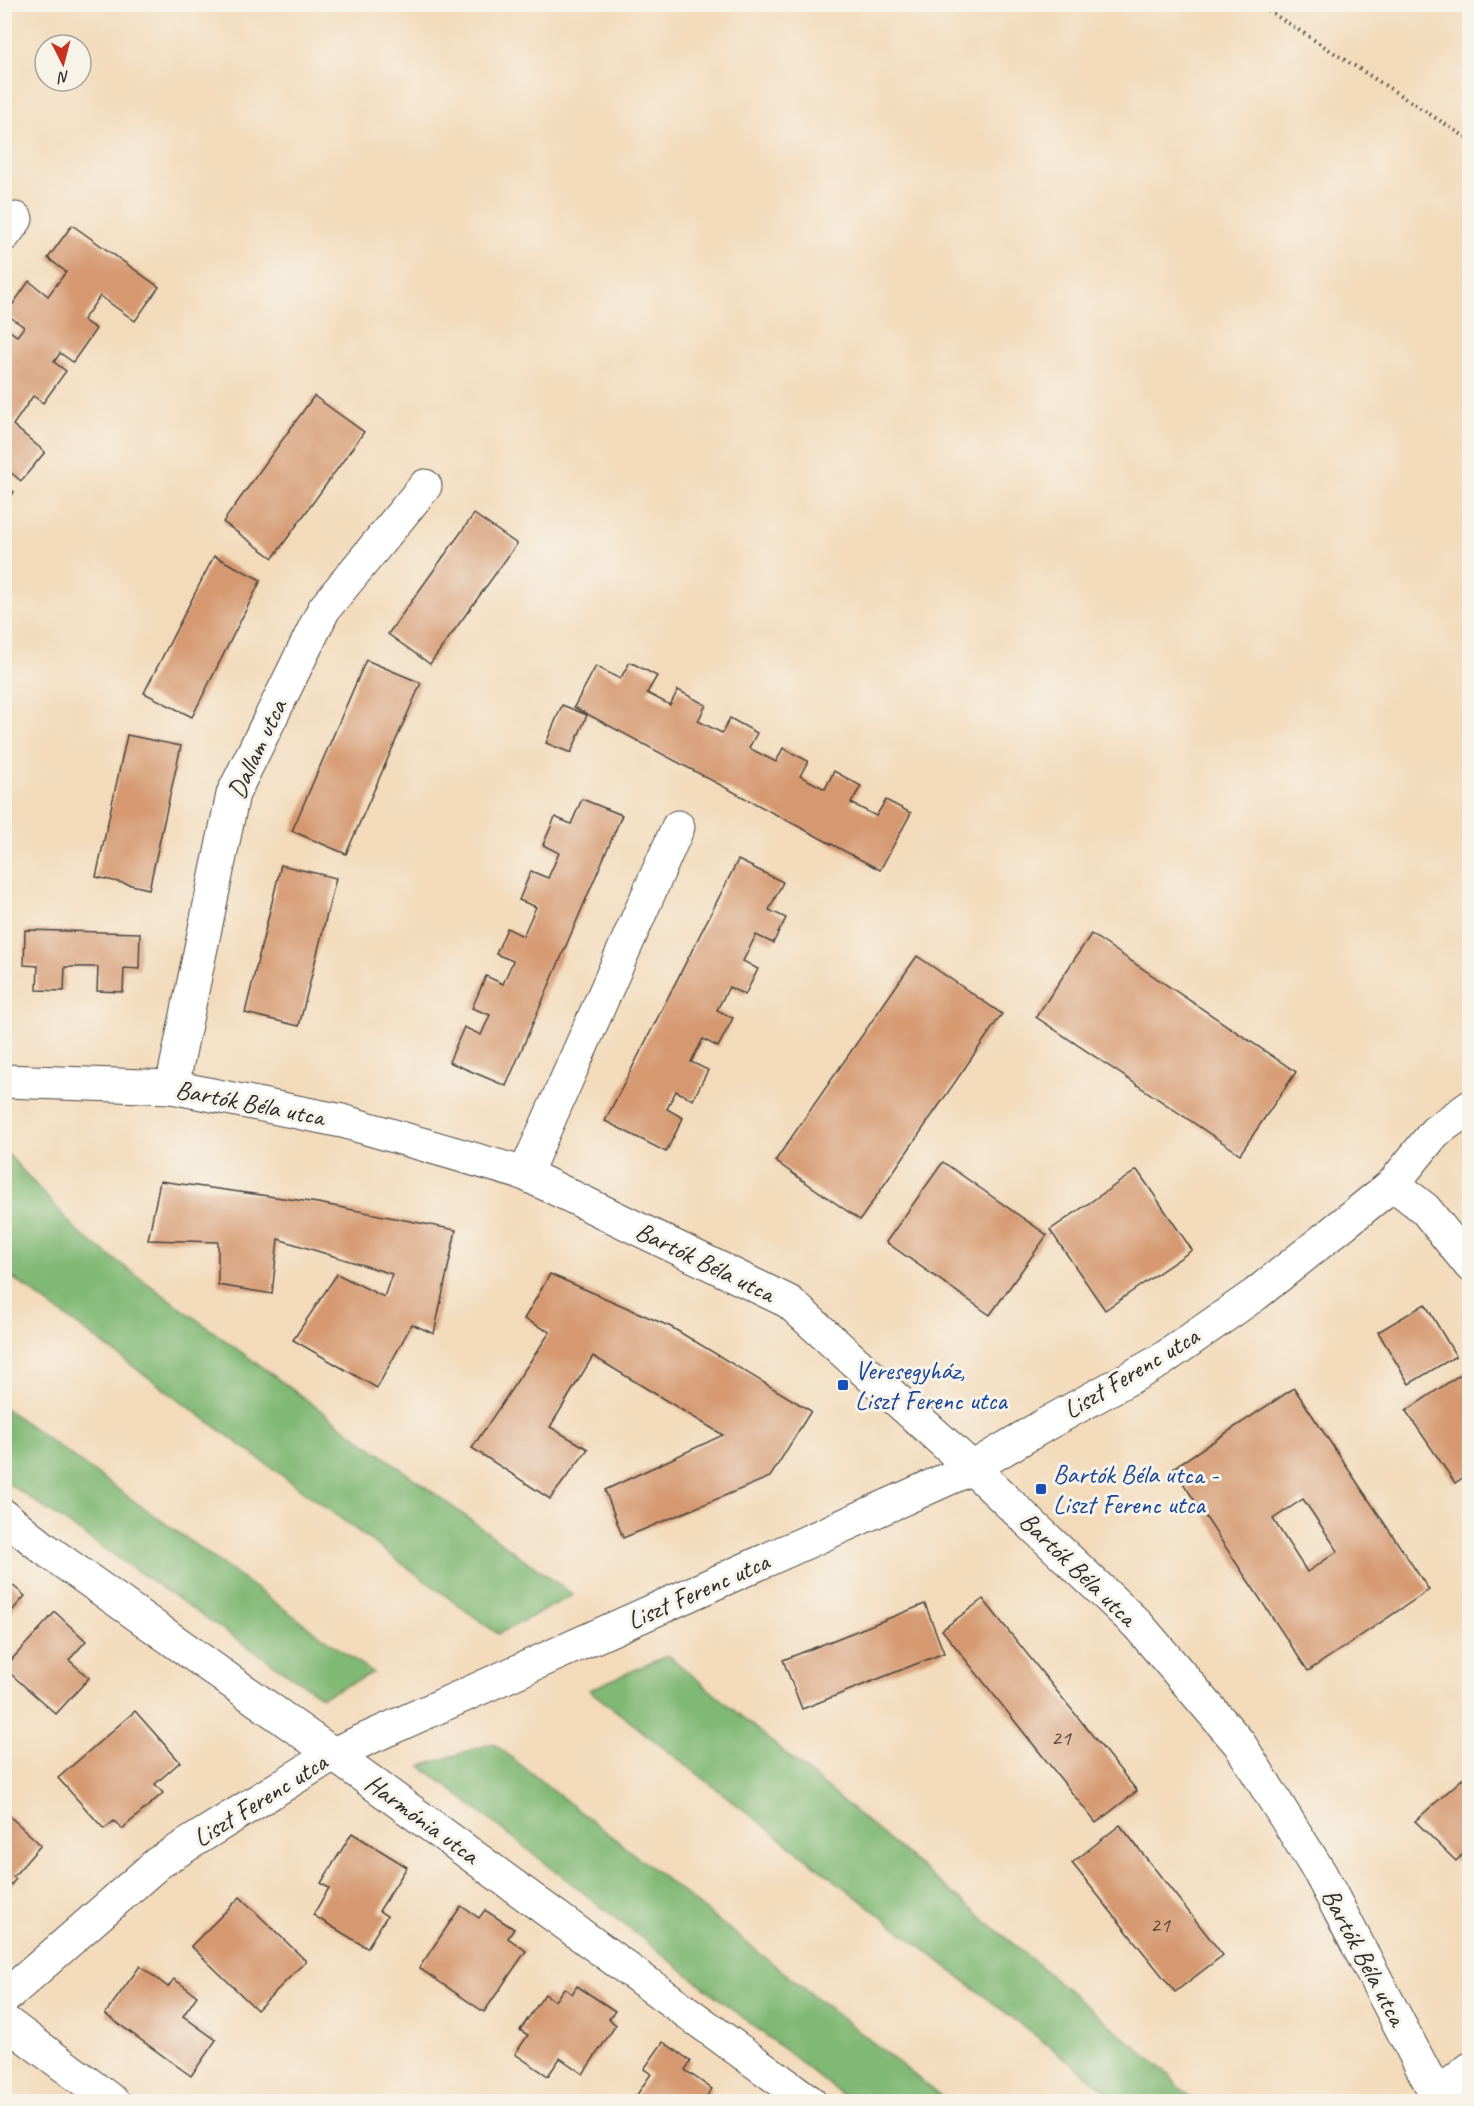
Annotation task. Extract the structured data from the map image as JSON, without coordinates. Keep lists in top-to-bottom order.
{
  "streets": {
    "street": [
      "Dallam utca",
      "Bartók Béla utca",
      "Liszt Ferenc utca",
      "Harmónia utca"
    ]
  },
  "crossings": [
    ["Dallam utca", "Bartók Béla utca"],
    ["Bartók Béla utca", "Liszt Ferenc utca"],
    ["Liszt Ferenc utca", "Harmónia utca"]
  ],
  "places": {
    "transit": ["Veresegyház, Liszt Ferenc utca", "Bartók Béla utca - Liszt Ferenc utca"]
  },
  "house_numbers": ["21", "21"],
  "north": "bottom"
}
